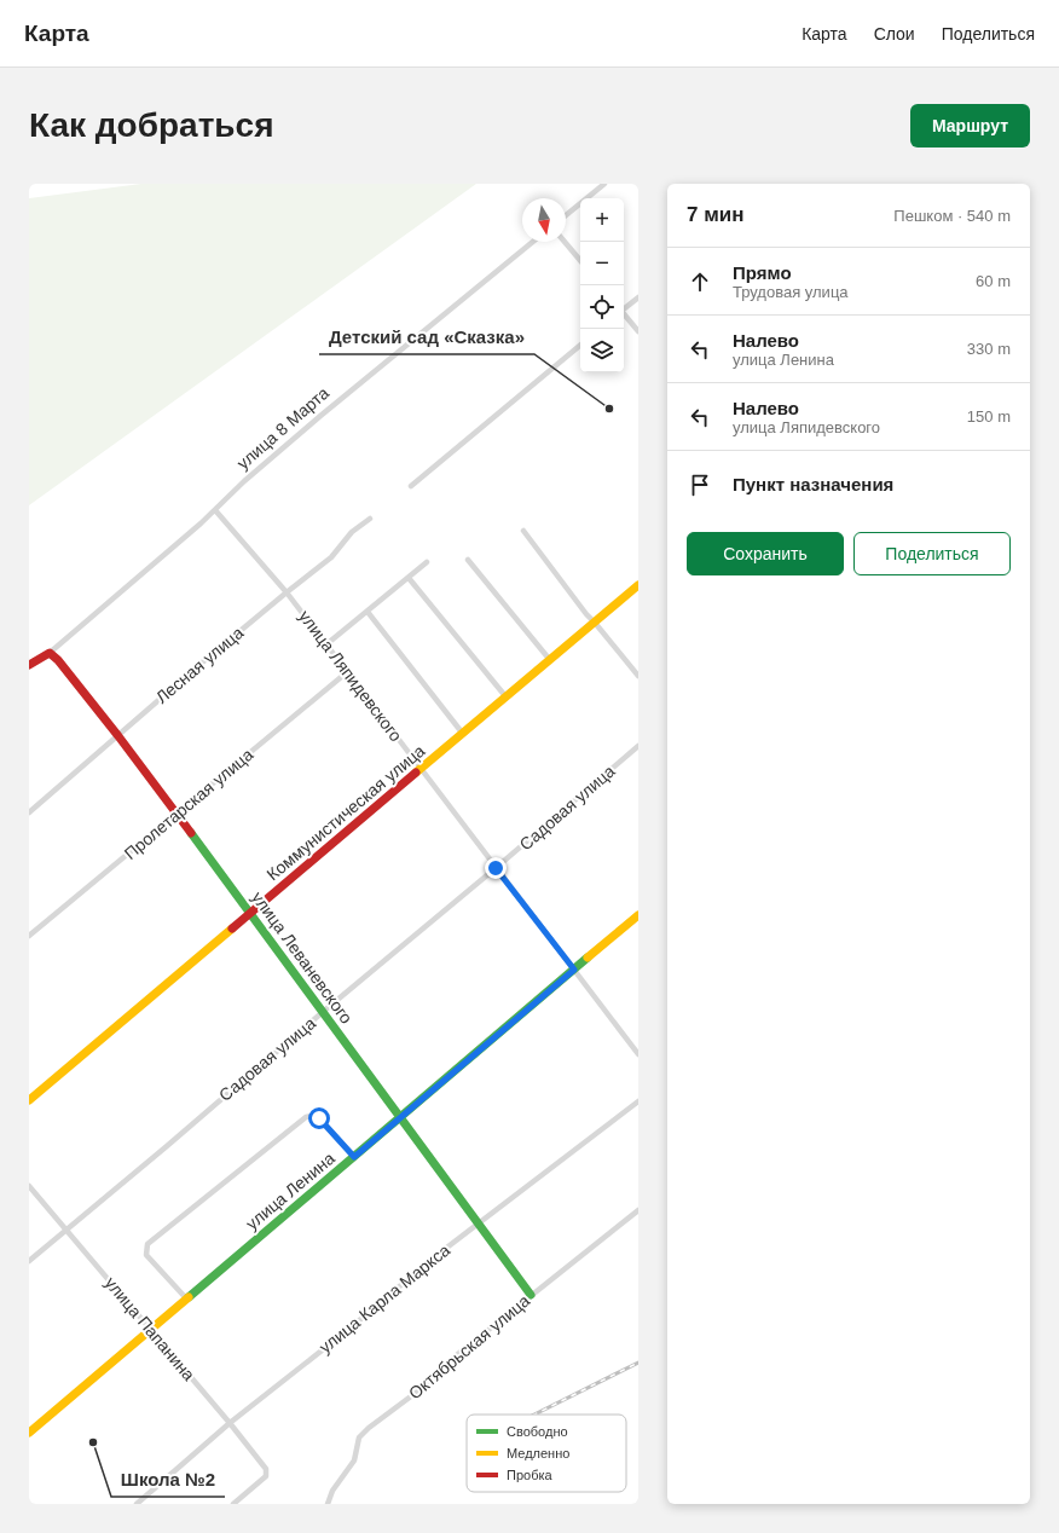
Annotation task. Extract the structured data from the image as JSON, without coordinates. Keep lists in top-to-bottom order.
{
  "streets": {
    "street": [
      "улица 8 Марта",
      "Лесная улица",
      "улица Ляпидевского",
      "Пролетарская улица",
      "Садовая улица",
      "Коммунистическая улица",
      "улица Леваневского",
      "улица Ленина",
      "улица Карла Маркса",
      "улица Папанина",
      "Октябрьская улица"
    ]
  },
  "crossings": [
    ["улица 8 Марта", "улица Ляпидевского"],
    ["улица 8 Марта", "улица Леваневского"],
    ["Лесная улица", "улица Ляпидевского"],
    ["Лесная улица", "улица Леваневского"],
    ["улица Ляпидевского", "Пролетарская улица"],
    ["улица Ляпидевского", "Садовая улица"],
    ["улица Ляпидевского", "Коммунистическая улица"],
    ["улица Ляпидевского", "улица Ленина"],
    ["Пролетарская улица", "улица Леваневского"],
    ["Садовая улица", "улица Леваневского"],
    ["Садовая улица", "улица Папанина"],
    ["Коммунистическая улица", "улица Леваневского"],
    ["улица Леваневского", "улица Ленина"],
    ["улица Леваневского", "улица Карла Маркса"],
    ["улица Леваневского", "Октябрьская улица"],
    ["улица Ленина", "улица Папанина"],
    ["улица Карла Маркса", "улица Папанина"]
  ],
  "places": ["Детский сад «Сказка»", "Школа №2"],
  "legend": ["Свободно", "Медленно", "Пробка"],
  "north": "bottom",
  "page": {
    "header": "Карта",
    "nav": ["Карта", "Слои", "Поделиться"],
    "buttons": [
      "Маршрут",
      ["Сохранить", "Поделиться"]
    ],
    "title": "Как добраться",
    "heading": ["7 мин", "Пешком · 540 m"],
    "map_buttons": ["+", "−"],
    "list": [
      ["Прямо", "Трудовая улица", "60 m"],
      ["Налево", "улица Ленина", "330 m"],
      ["Налево", "улица Ляпидевского", "150 m"],
      "Пункт назначения"
    ]
  }
}
